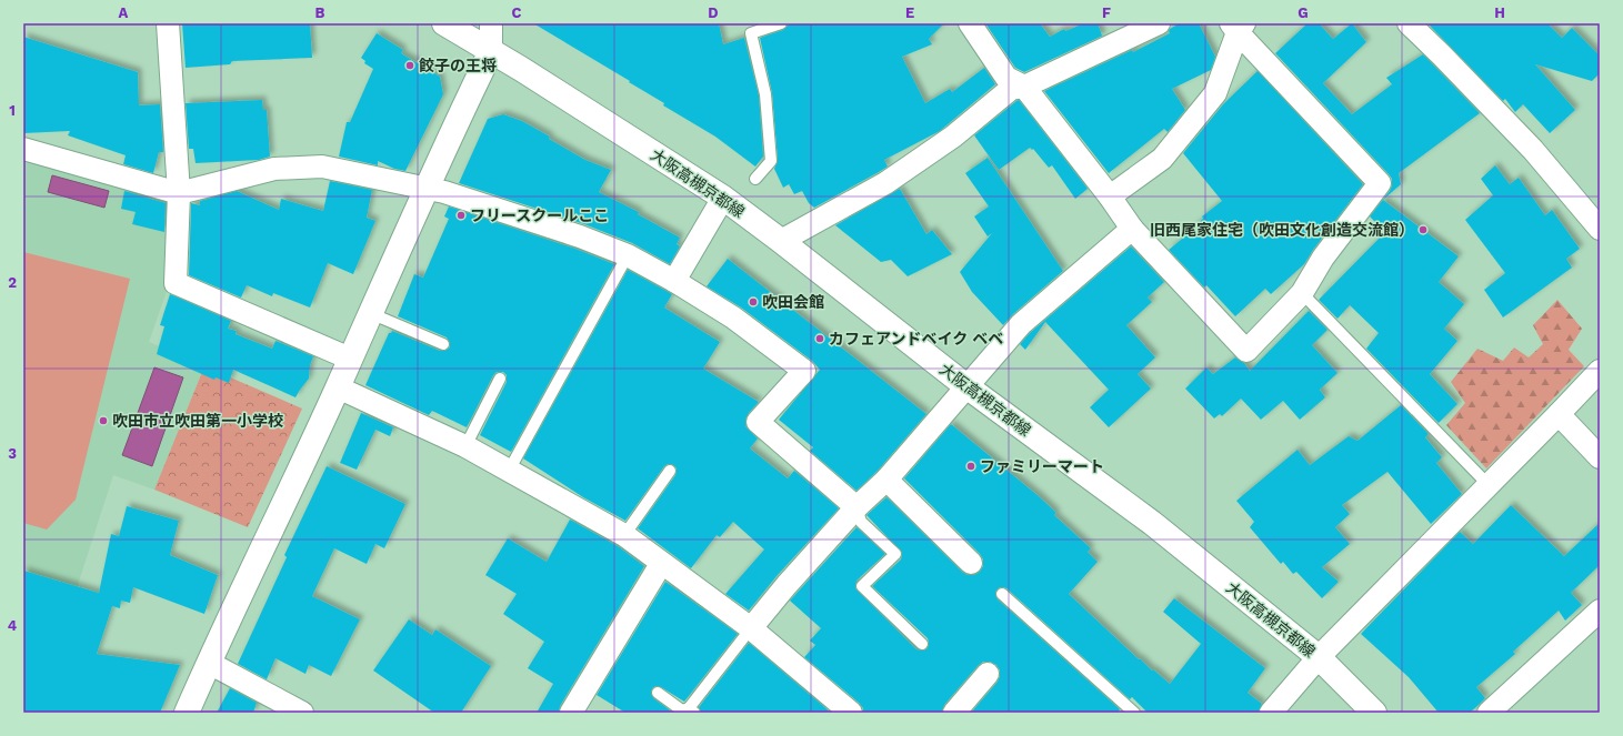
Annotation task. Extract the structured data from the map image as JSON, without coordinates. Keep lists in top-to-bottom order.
{
  "streets": {
    "main road": ["大阪高槻京都線"]
  },
  "places": [
    "餃子の王将",
    "フリースクールここ",
    "旧西尾家住宅（吹田文化創造交流館）",
    "吹田会館",
    "カフェアンドベイク ベベ",
    "吹田市立吹田第一小学校",
    "ファミリーマート"
  ],
  "grid": {
    "columns": [
      "A",
      "B",
      "C",
      "D",
      "E",
      "F",
      "G",
      "H"
    ],
    "rows": [
      "1",
      "2",
      "3",
      "4"
    ]
  }
}
